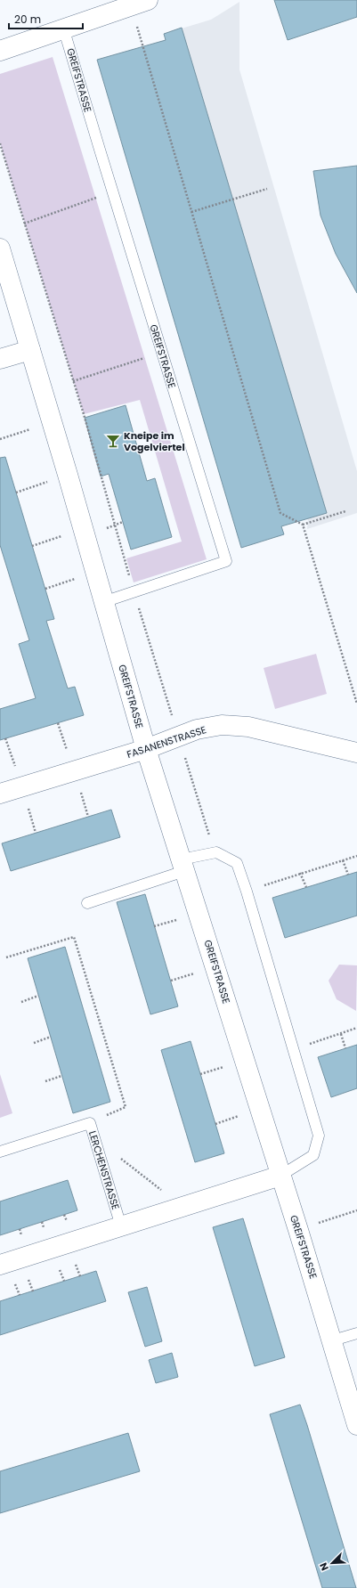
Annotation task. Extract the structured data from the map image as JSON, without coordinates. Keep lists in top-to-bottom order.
{
  "streets": {
    "street": ["GREIFSTRASSE", "FASANENSTRASSE"],
    "lane": ["LERCHENSTRASSE"]
  },
  "crossings": [
    ["GREIFSTRASSE", "FASANENSTRASSE"]
  ],
  "places": {
    "bar": ["Kneipe im Vogelviertel"]
  },
  "scale_bar": "20 m",
  "north": "bottom left"
}
